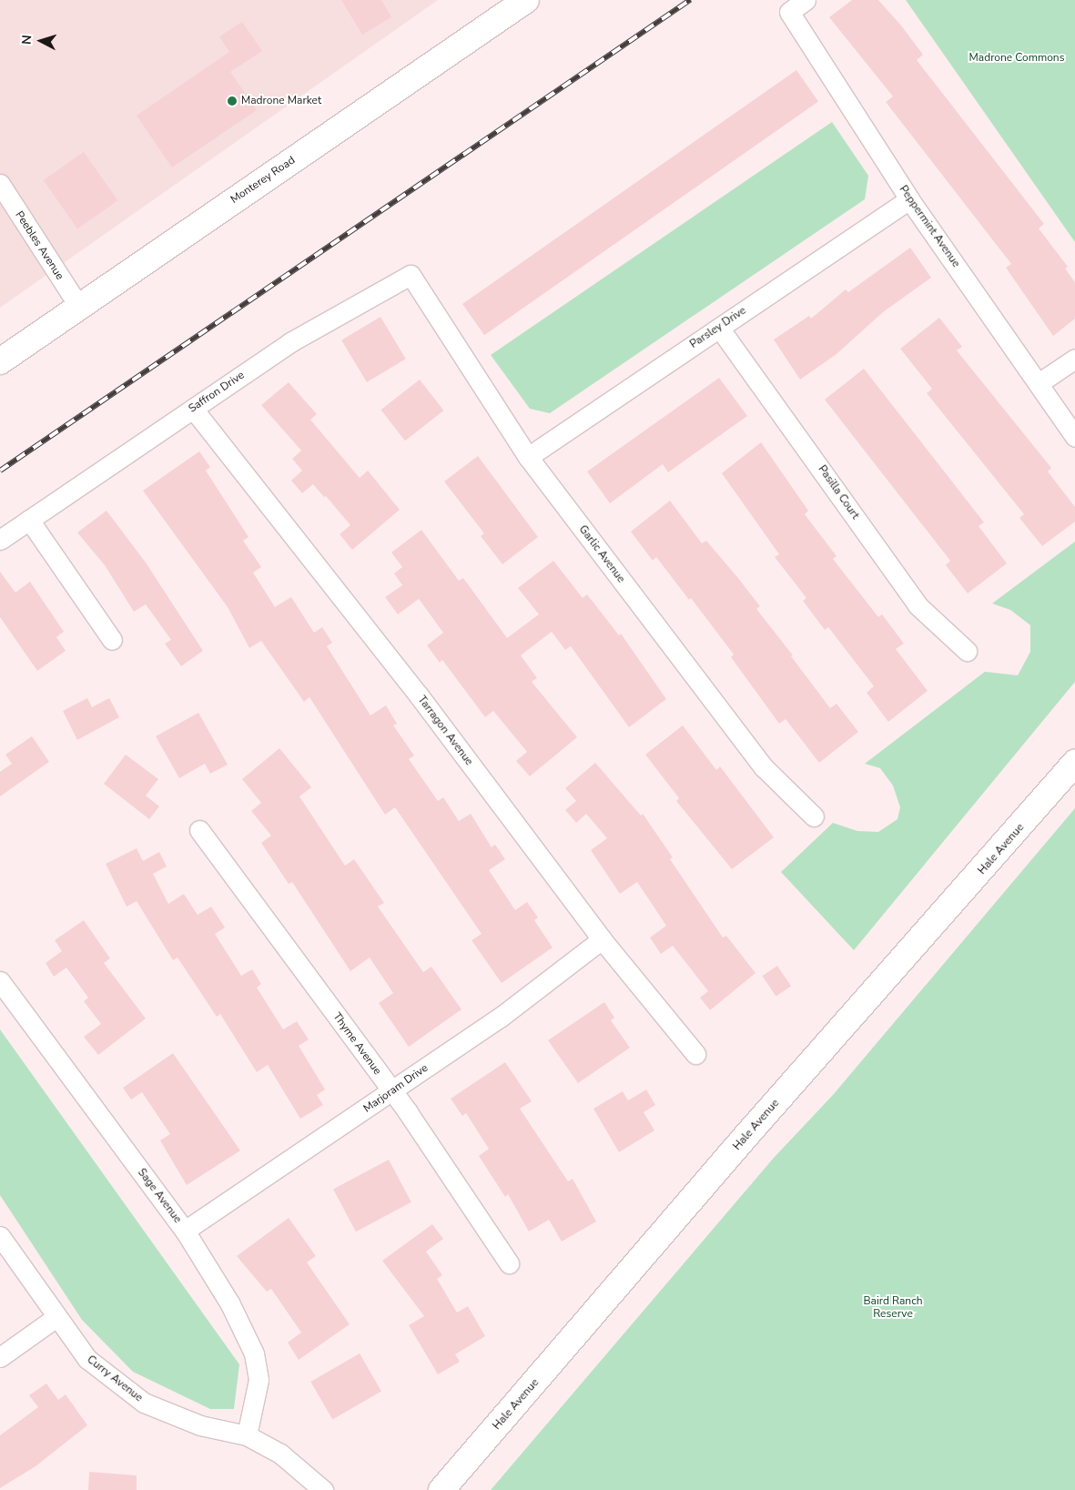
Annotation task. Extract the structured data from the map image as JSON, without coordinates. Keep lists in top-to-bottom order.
{
  "streets": {
    "main road": ["Monterey Road", "Hale Avenue"],
    "street": [
      "Peppermint Avenue",
      "Peebles Avenue",
      "Parsley Drive",
      "Saffron Drive",
      "Pasilla Court",
      "Garlic Avenue",
      "Tarragon Avenue",
      "Thyme Avenue",
      "Marjoram Drive",
      "Sage Avenue",
      "Curry Avenue"
    ]
  },
  "crossings": [
    ["Monterey Road", "Peebles Avenue"],
    ["Peppermint Avenue", "Parsley Drive"],
    ["Parsley Drive", "Pasilla Court"],
    ["Parsley Drive", "Garlic Avenue"],
    ["Saffron Drive", "Garlic Avenue"],
    ["Saffron Drive", "Tarragon Avenue"],
    ["Tarragon Avenue", "Marjoram Drive"],
    ["Thyme Avenue", "Marjoram Drive"],
    ["Marjoram Drive", "Sage Avenue"],
    ["Sage Avenue", "Curry Avenue"]
  ],
  "parks": ["Madrone Commons", "Baird Ranch Reserve"],
  "places": ["Madrone Market"],
  "north": "left"
}
